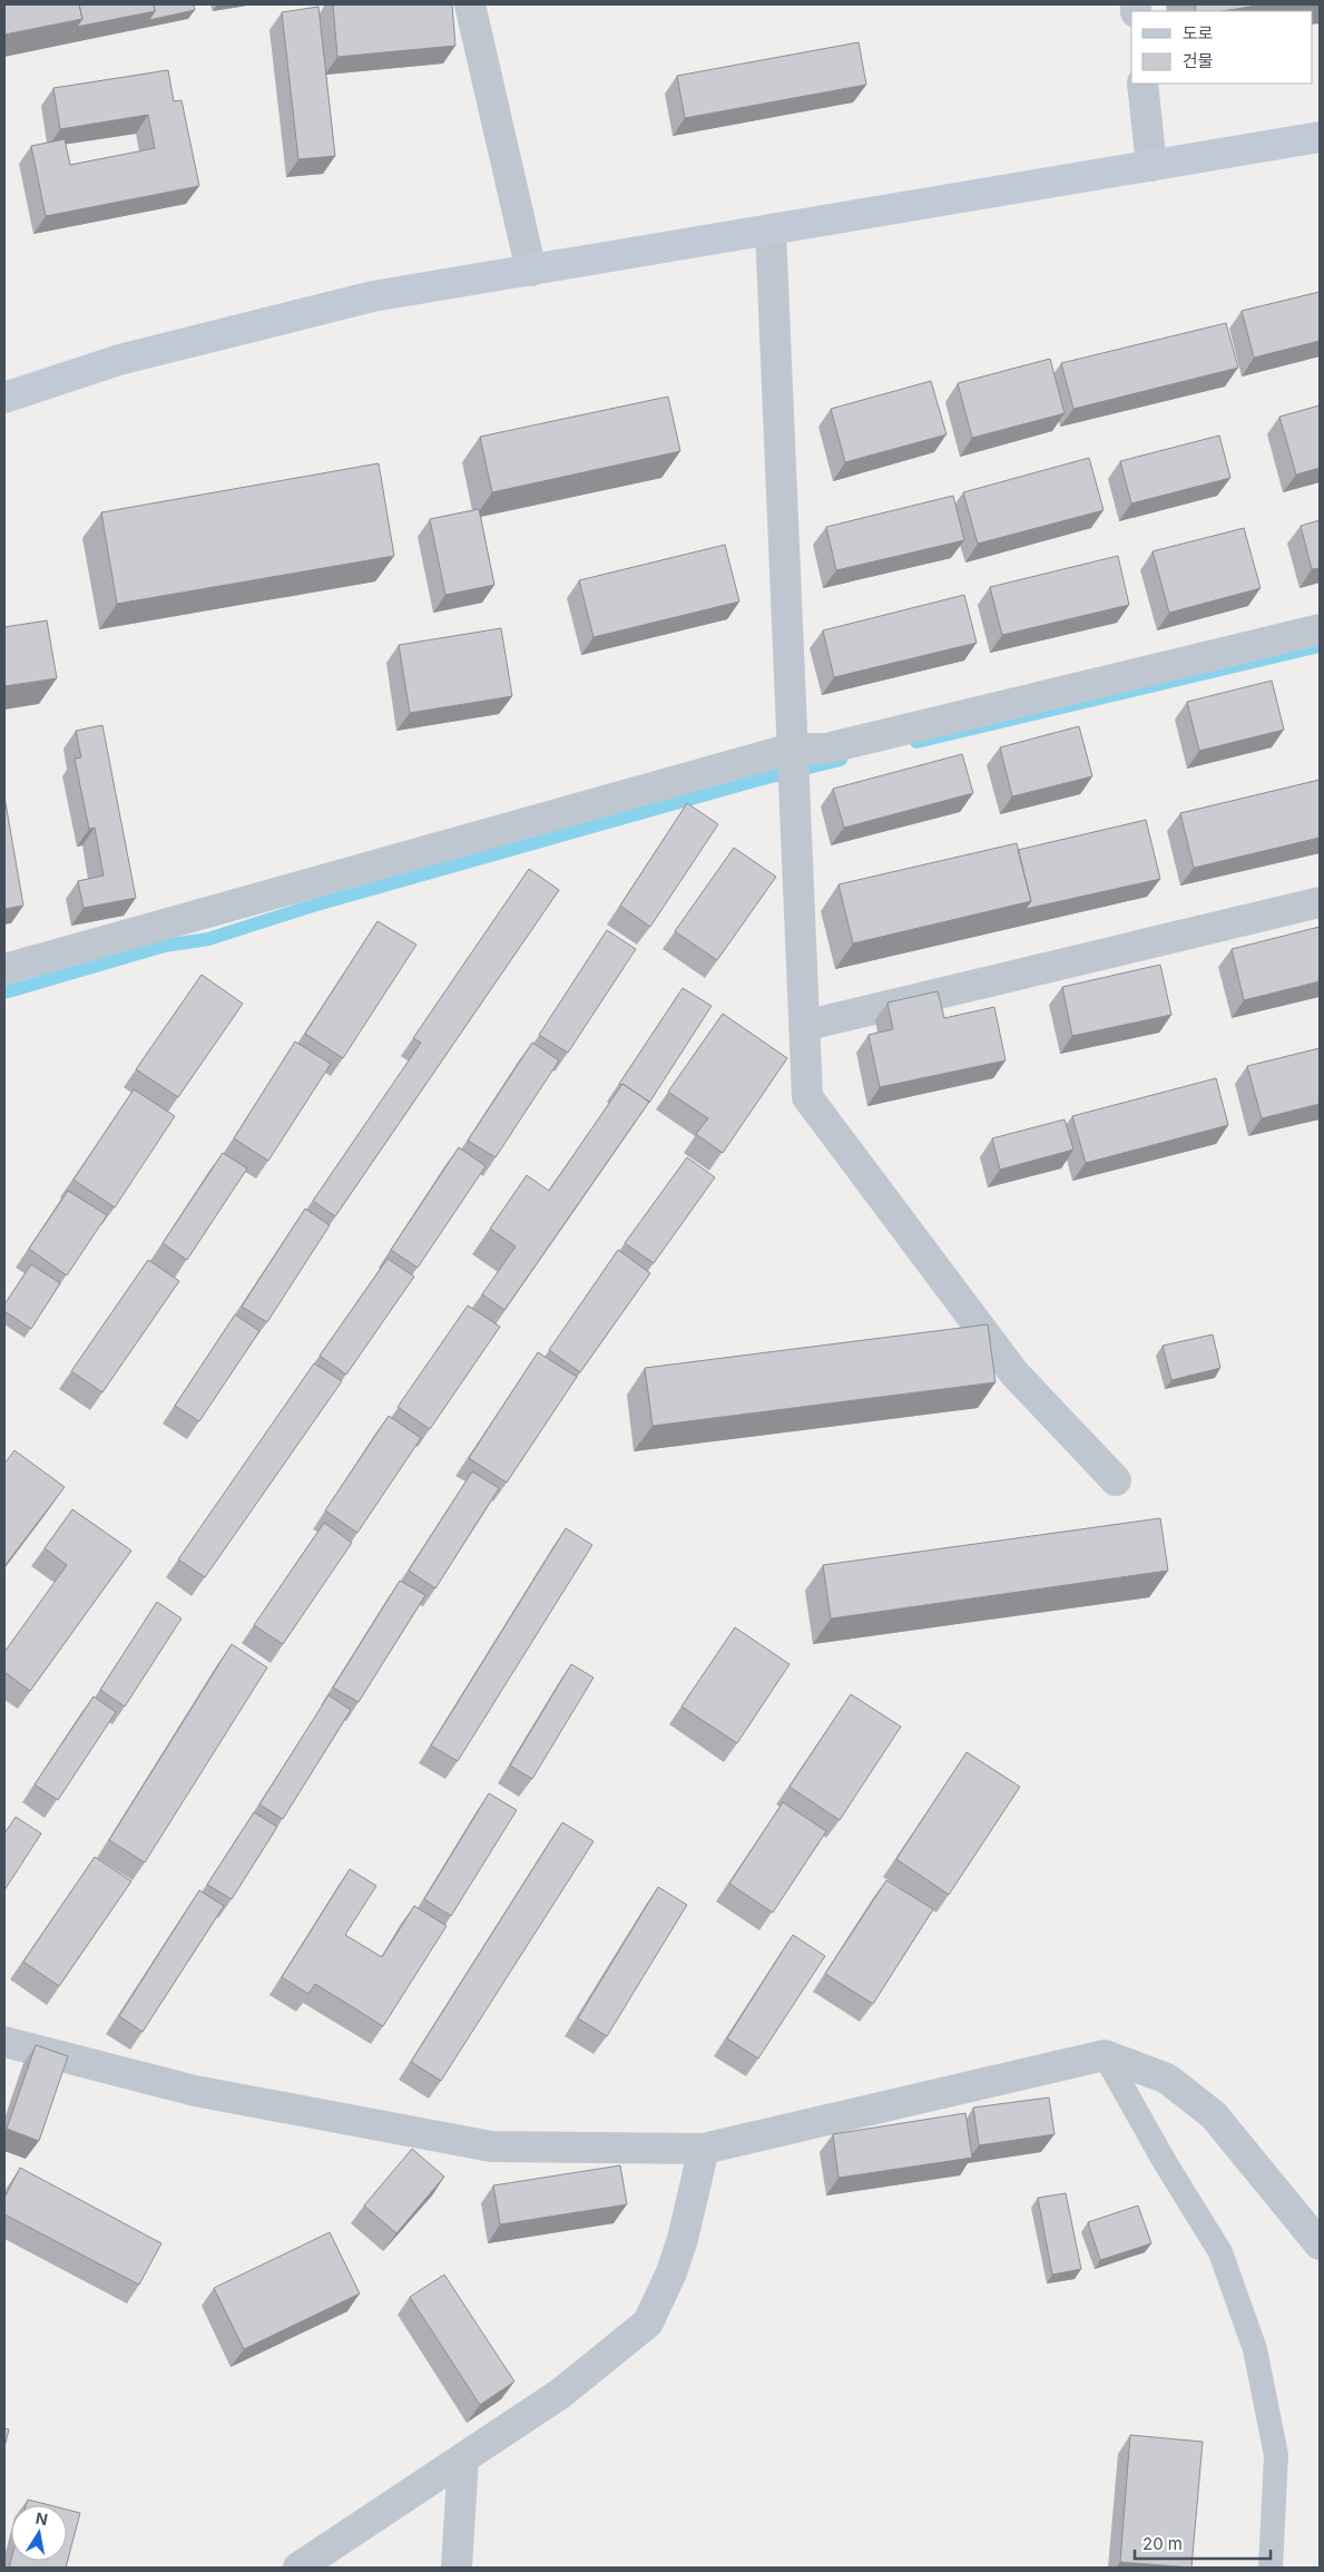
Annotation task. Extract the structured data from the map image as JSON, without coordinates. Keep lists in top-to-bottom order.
{
  "legend": ["도로", "건물"],
  "scale_bar": "20 m",
  "north": "top"
}
